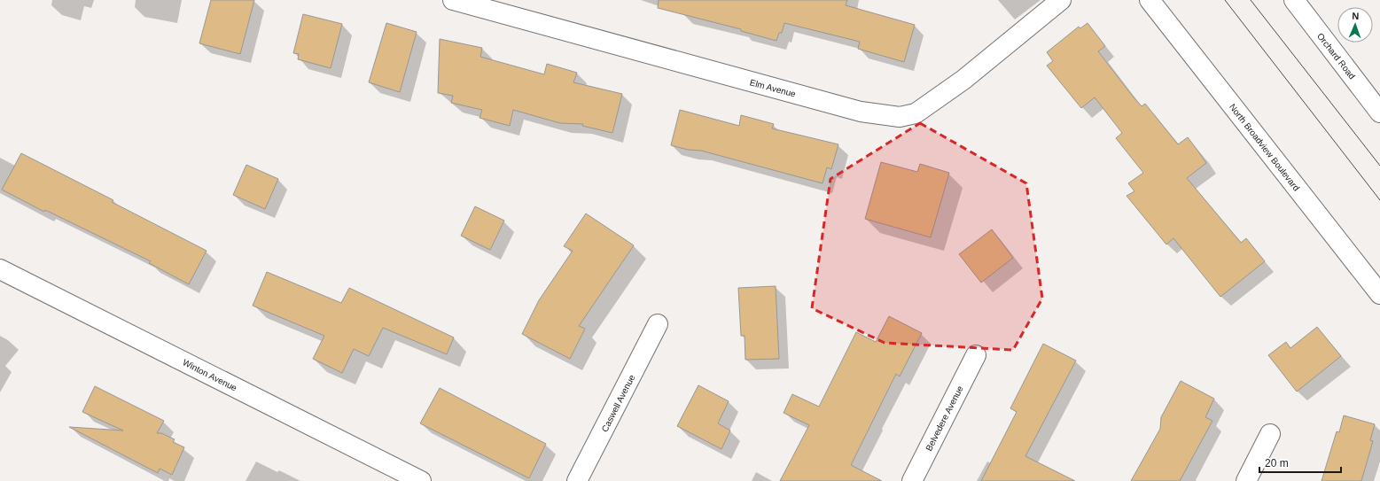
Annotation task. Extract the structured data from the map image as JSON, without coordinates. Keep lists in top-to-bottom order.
{
  "streets": {
    "street": [
      "Orchard Road",
      "Elm Avenue",
      "North Broadview Boulevard",
      "Winton Avenue",
      "Caswell Avenue",
      "Belvedere Avenue"
    ]
  },
  "scale_bar": "20 m",
  "north": "top"
}
